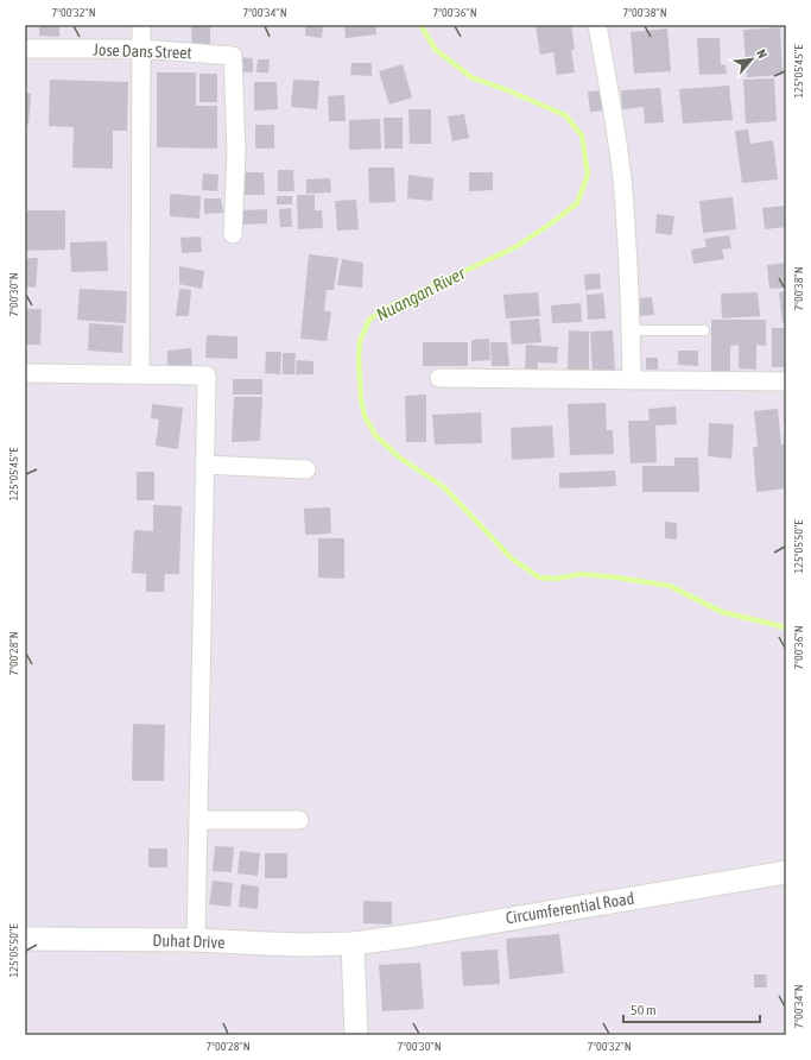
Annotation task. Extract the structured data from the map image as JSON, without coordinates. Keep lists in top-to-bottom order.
{
  "streets": {
    "street": ["Jose Dans Street", "Circumferential Road", "Duhat Drive"]
  },
  "crossings": [
    ["Circumferential Road", "Duhat Drive"]
  ],
  "water": ["Nuangan River"],
  "scale_bar": "50 m",
  "north": "top right",
  "coordinates": [
    "7°00'32\"N",
    "7°00'34\"N",
    "7°00'36\"N",
    "7°00'38\"N",
    "125°05'45\"E",
    "7°00'30\"N",
    "125°05'50\"E",
    "7°00'28\"N"
  ]
}
